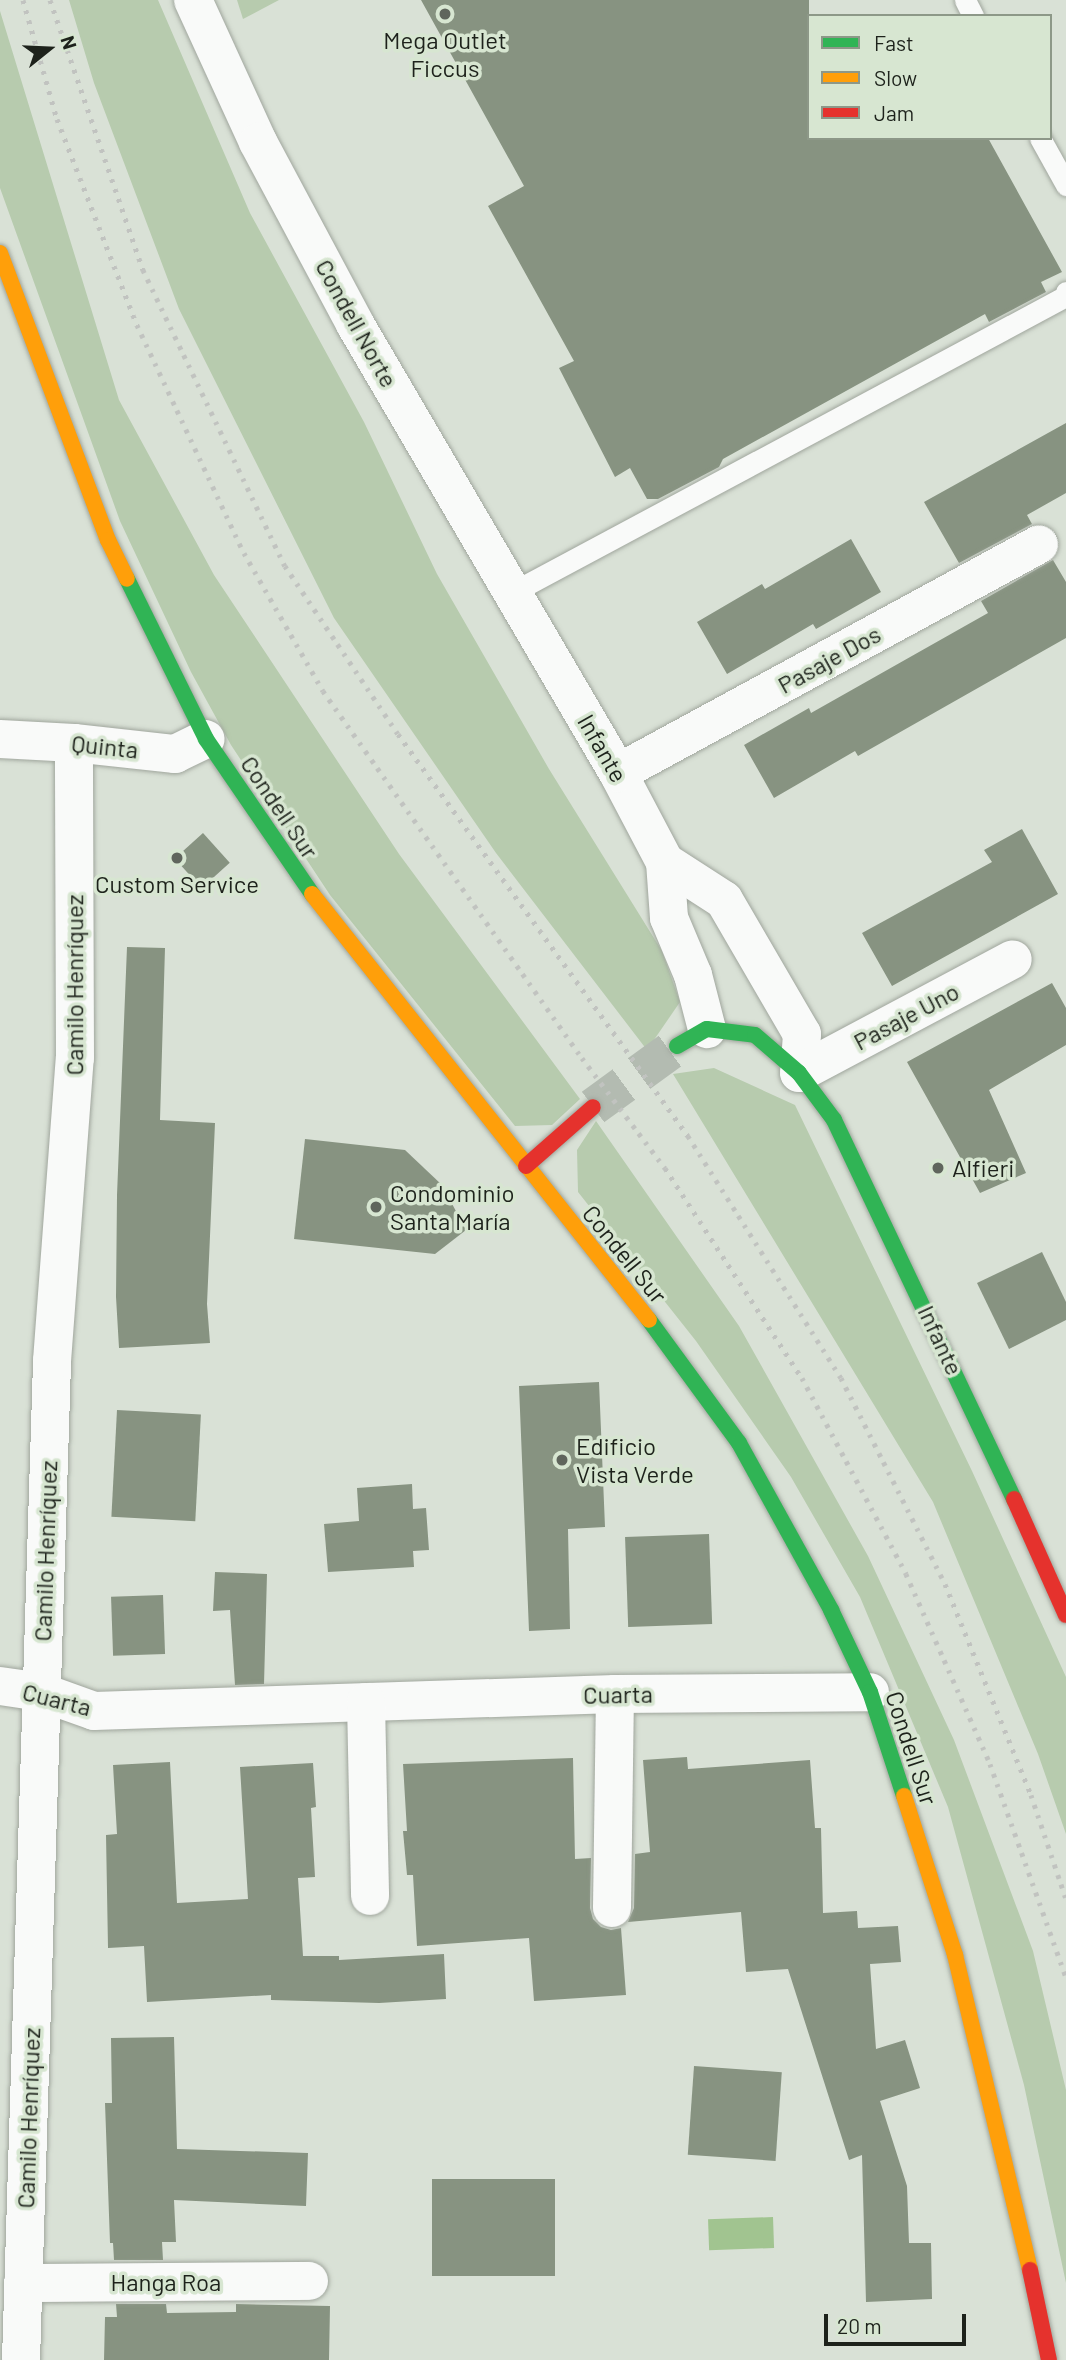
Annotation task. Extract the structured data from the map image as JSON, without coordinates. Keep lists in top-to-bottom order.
{
  "streets": {
    "street": [
      "Condell Norte",
      "Pasaje Dos",
      "Quinta",
      "Infante",
      "Condell Sur",
      "Camilo Henríquez",
      "Pasaje Uno",
      "Cuarta",
      "Hanga Roa"
    ]
  },
  "crossings": [
    ["Condell Norte", "Infante"],
    ["Pasaje Dos", "Infante"],
    ["Quinta", "Condell Sur"],
    ["Quinta", "Camilo Henríquez"],
    ["Infante", "Pasaje Uno"],
    ["Condell Sur", "Cuarta"],
    ["Camilo Henríquez", "Cuarta"],
    ["Camilo Henríquez", "Hanga Roa"]
  ],
  "places": [
    "Mega Outlet Ficcus",
    "Custom Service",
    "Alfieri",
    "Condominio Santa María",
    "Edificio Vista Verde"
  ],
  "legend": ["Fast", "Slow", "Jam"],
  "scale_bar": "20 m",
  "north": "right"
}
